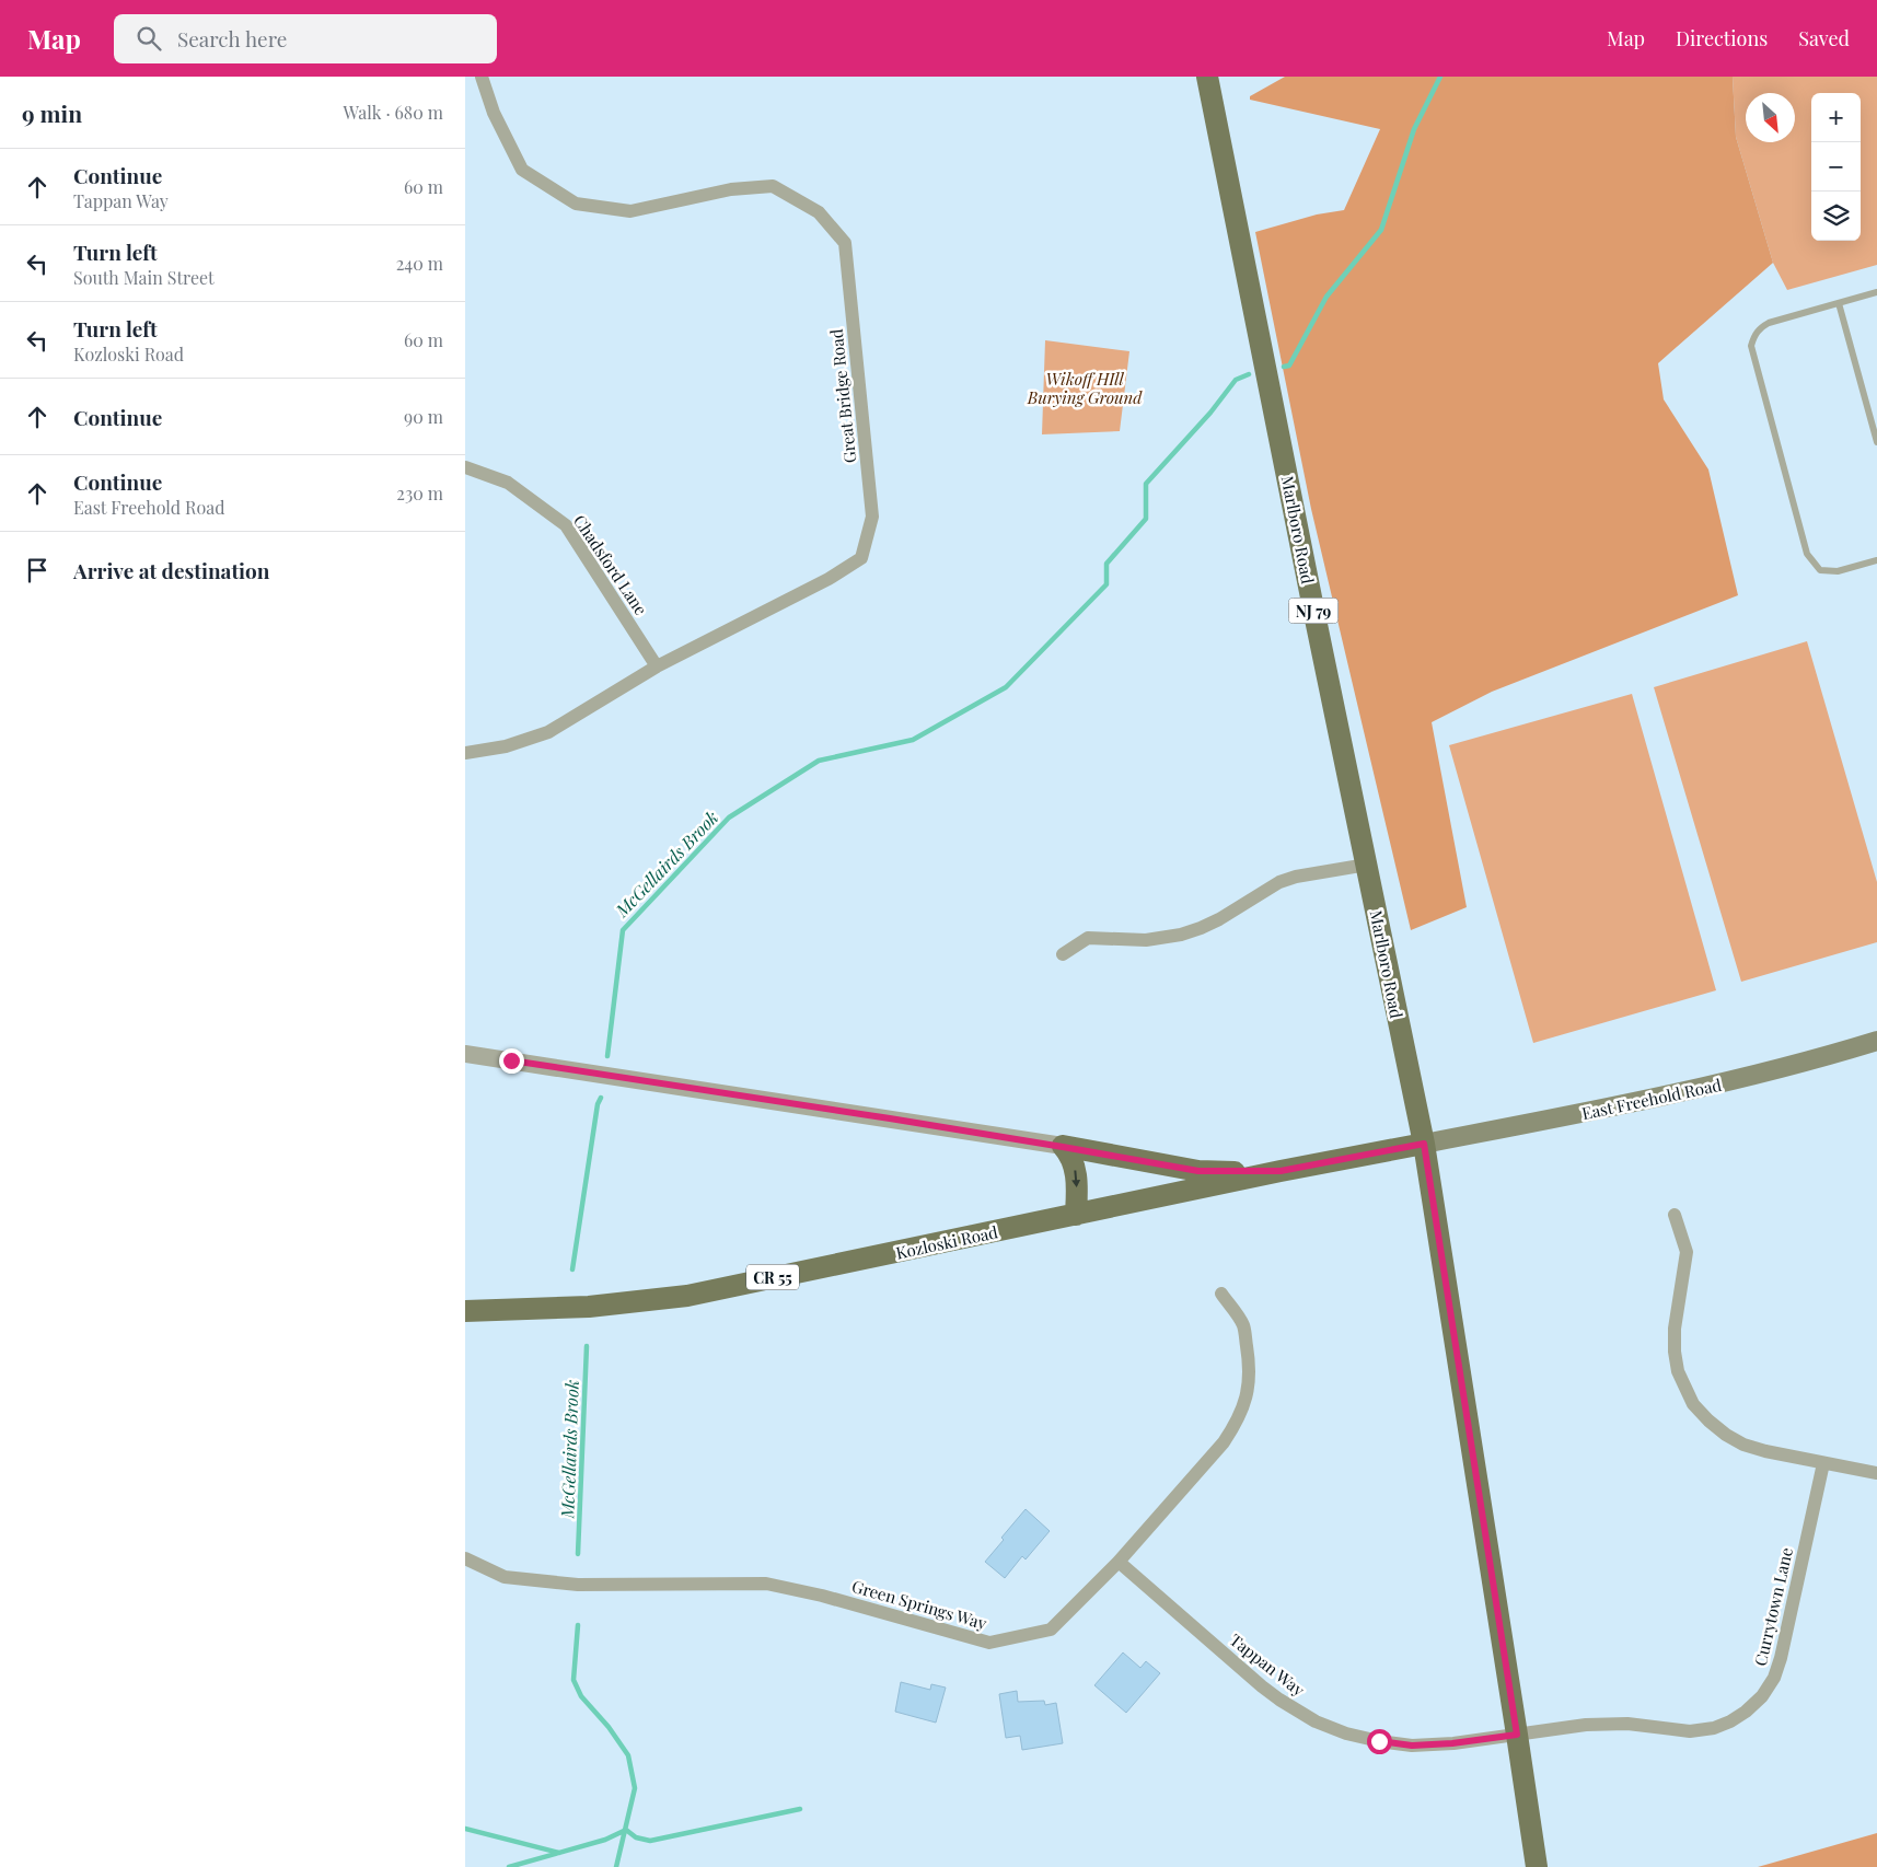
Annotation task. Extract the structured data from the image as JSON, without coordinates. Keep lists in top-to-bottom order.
{
  "streets": {
    "main road": [
      "Marlboro Road",
      "NJ 79",
      "East Freehold Road",
      "Kozloski Road",
      "CR 55"
    ],
    "street": [
      "Great Bridge Road",
      "Chadsford Lane",
      "Green Springs Way",
      "Currytown Lane",
      "Tappan Way"
    ]
  },
  "crossings": [
    ["Great Bridge Road", "Chadsford Lane"],
    ["Marlboro Road", "NJ 79"],
    ["Marlboro Road", "East Freehold Road"],
    ["Marlboro Road", "Kozloski Road"],
    ["NJ 79", "East Freehold Road"],
    ["NJ 79", "Kozloski Road"],
    ["NJ 79", "Currytown Lane"],
    ["NJ 79", "Tappan Way"],
    ["East Freehold Road", "Kozloski Road"],
    ["Green Springs Way", "Tappan Way"],
    ["Currytown Lane", "Tappan Way"]
  ],
  "water": ["McGellairds Brook"],
  "parks": ["Wikoff HIll Burying Ground"],
  "north": "bottom right",
  "page": {
    "header": "Map",
    "search": "Search here",
    "nav": ["Map", "Directions", "Saved"],
    "heading": ["9 min", "Walk · 680 m"],
    "map_buttons": ["+", "−"],
    "list": [
      ["Continue", "Tappan Way", "60 m"],
      ["Turn left", "South Main Street", "240 m"],
      ["Turn left", "Kozloski Road", "60 m"],
      ["Continue", "90 m"],
      ["Continue", "East Freehold Road", "230 m"],
      "Arrive at destination"
    ]
  }
}
